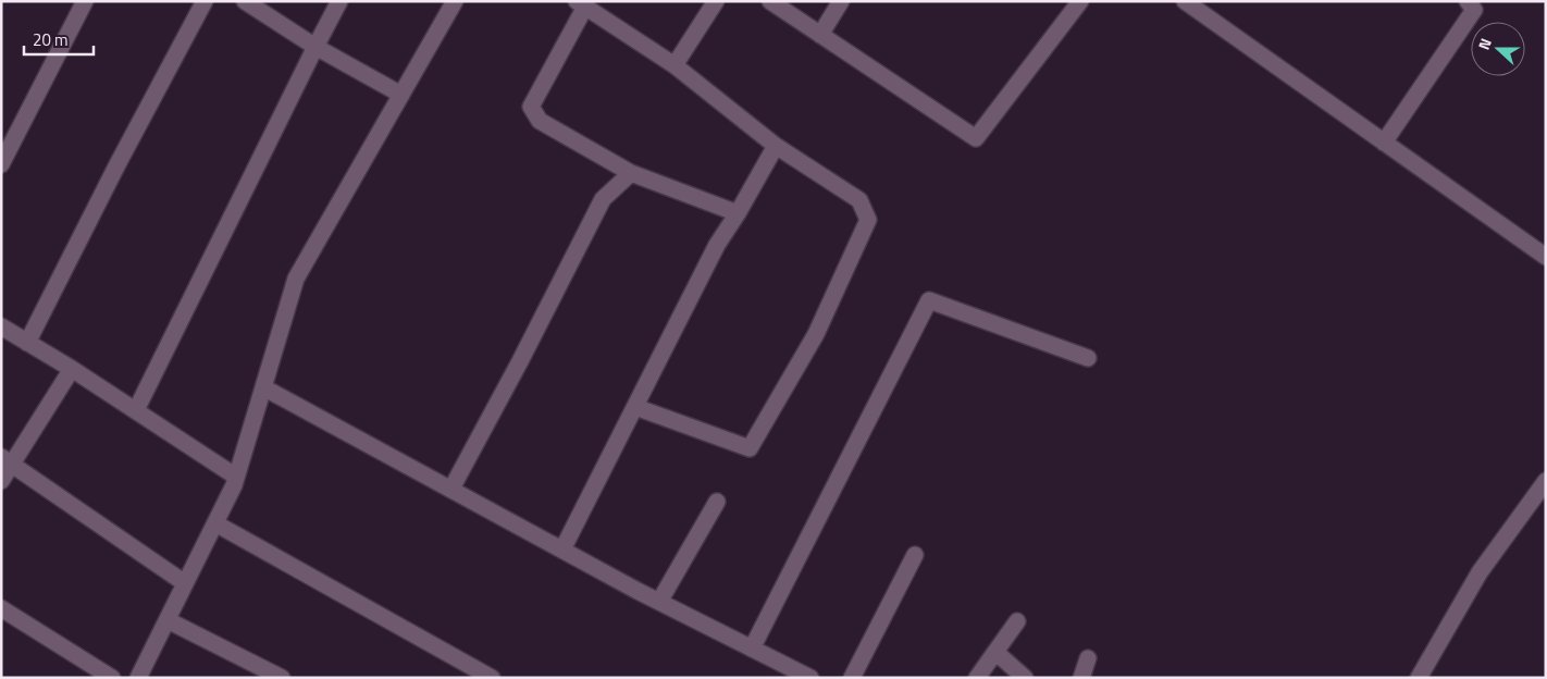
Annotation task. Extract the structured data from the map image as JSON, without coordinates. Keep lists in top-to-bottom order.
{
  "scale_bar": "20 m",
  "north": "left"
}
